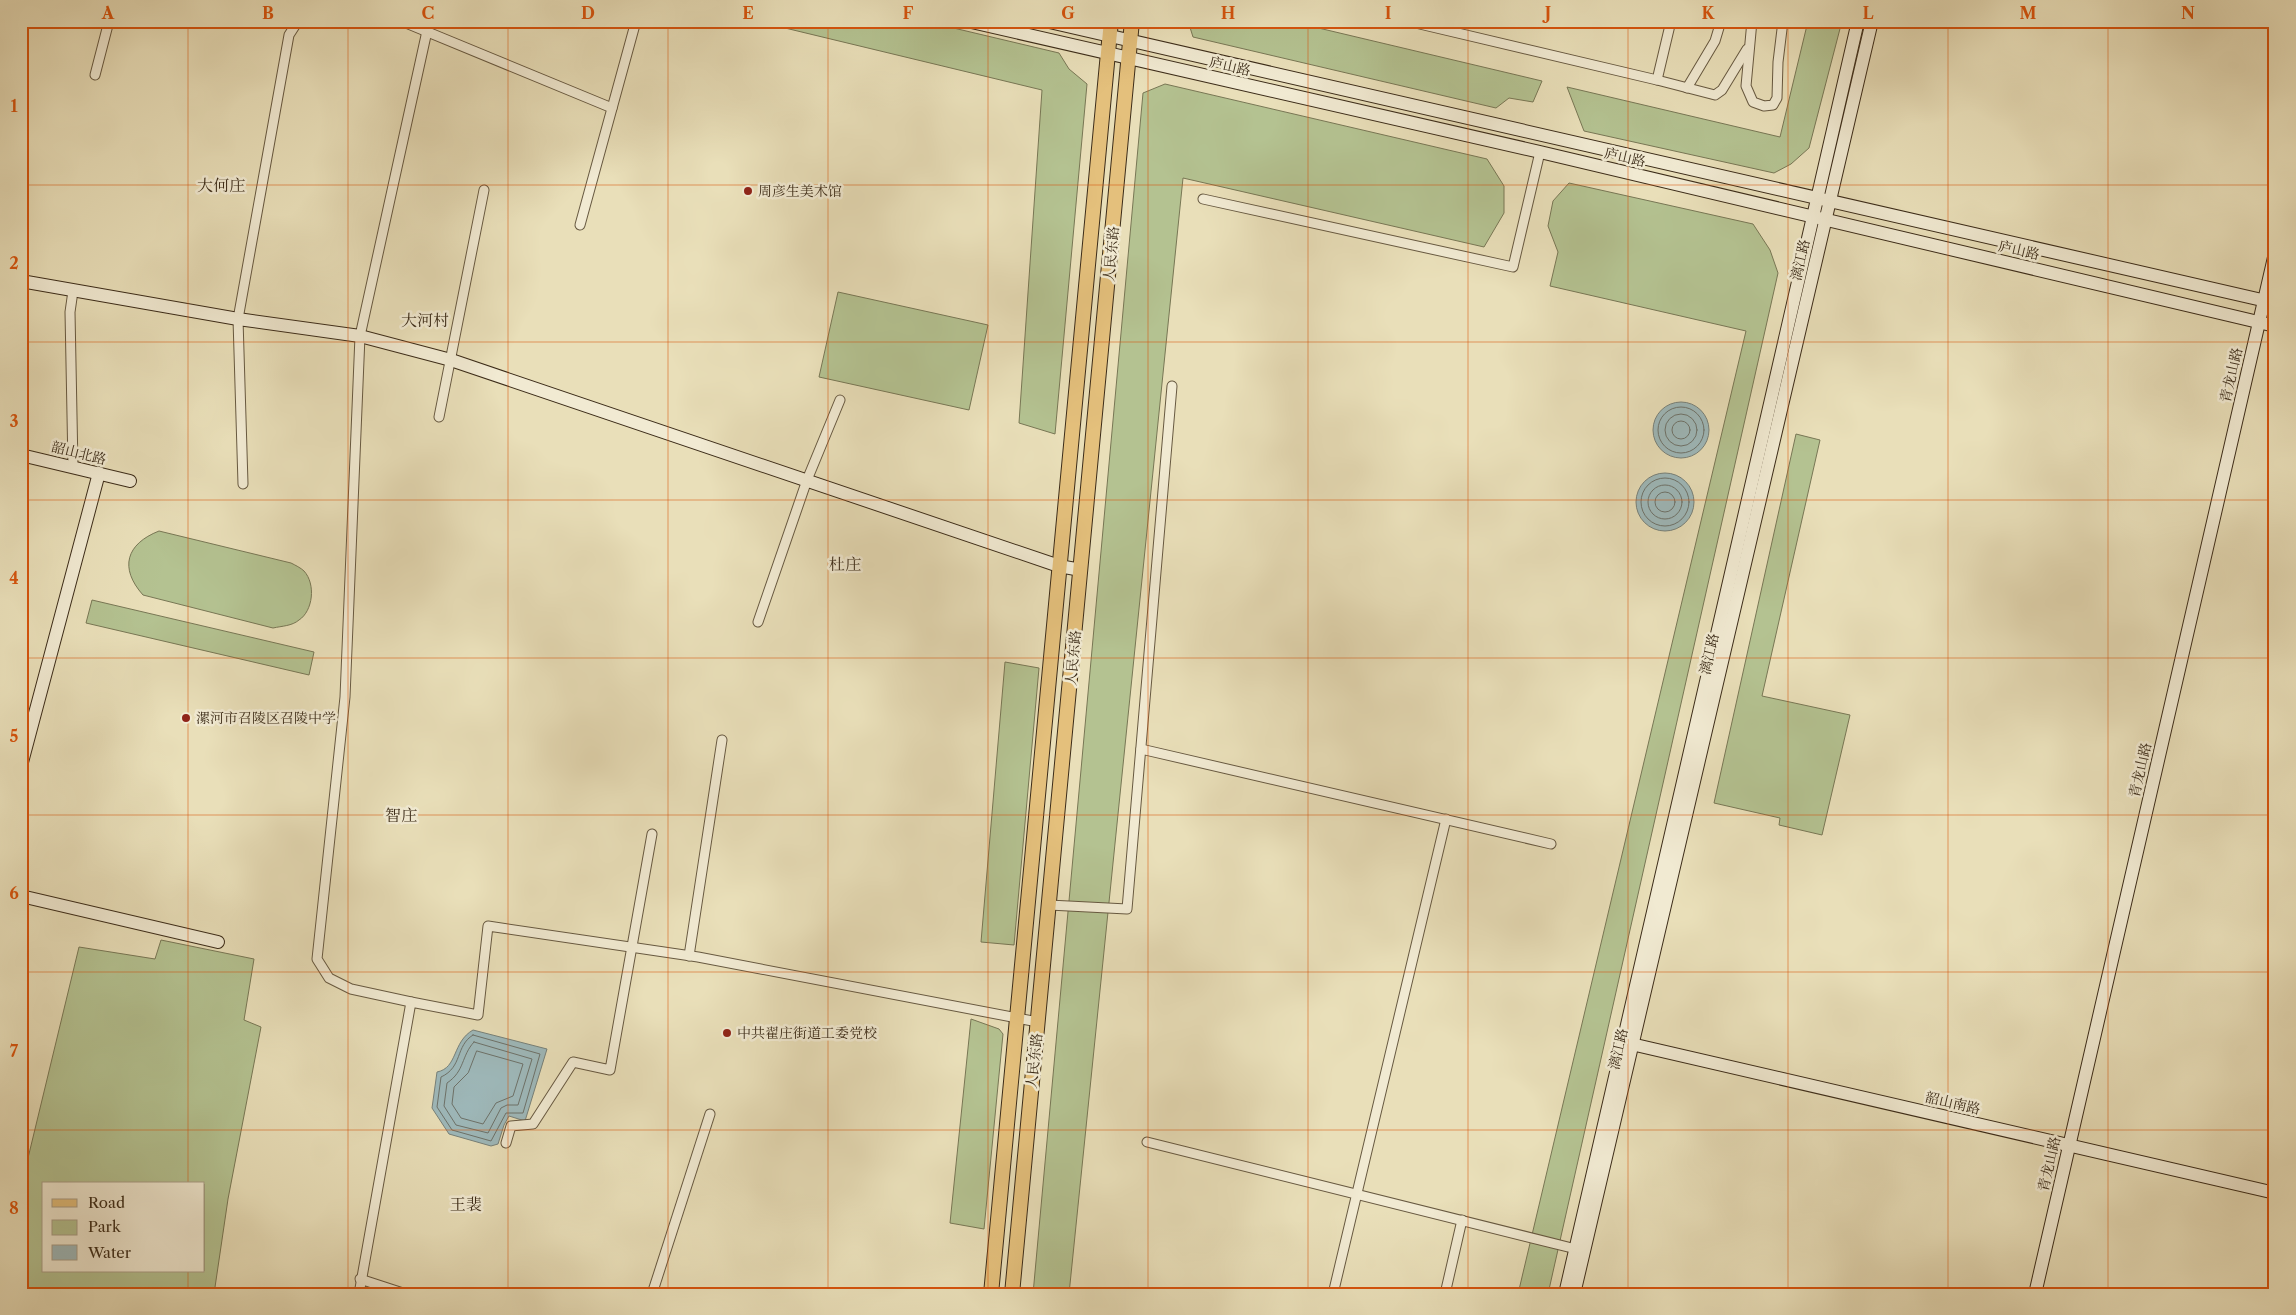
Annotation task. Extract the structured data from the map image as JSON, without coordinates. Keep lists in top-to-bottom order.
{
  "streets": {
    "main road": ["人民东路"],
    "street": [
      "庐山路",
      "漓江路",
      "青龙山路",
      "韶山北路",
      "韶山南路"
    ]
  },
  "crossings": [
    ["庐山路", "人民东路"],
    ["庐山路", "漓江路"],
    ["庐山路", "青龙山路"],
    ["漓江路", "韶山南路"],
    ["青龙山路", "韶山南路"]
  ],
  "districts": [
    "大何庄",
    "大河村",
    "杜庄",
    "智庄",
    "王裴"
  ],
  "places": ["周彦生美术馆", "漯河市召陵区召陵中学", "中共翟庄街道工委党校"],
  "legend": ["Road", "Park", "Water"],
  "grid": {
    "columns": [
      "A",
      "B",
      "C",
      "D",
      "E",
      "F",
      "G",
      "H",
      "I",
      "J",
      "K",
      "L",
      "M",
      "N"
    ],
    "rows": [
      "1",
      "2",
      "3",
      "4",
      "5",
      "6",
      "7",
      "8"
    ]
  }
}
